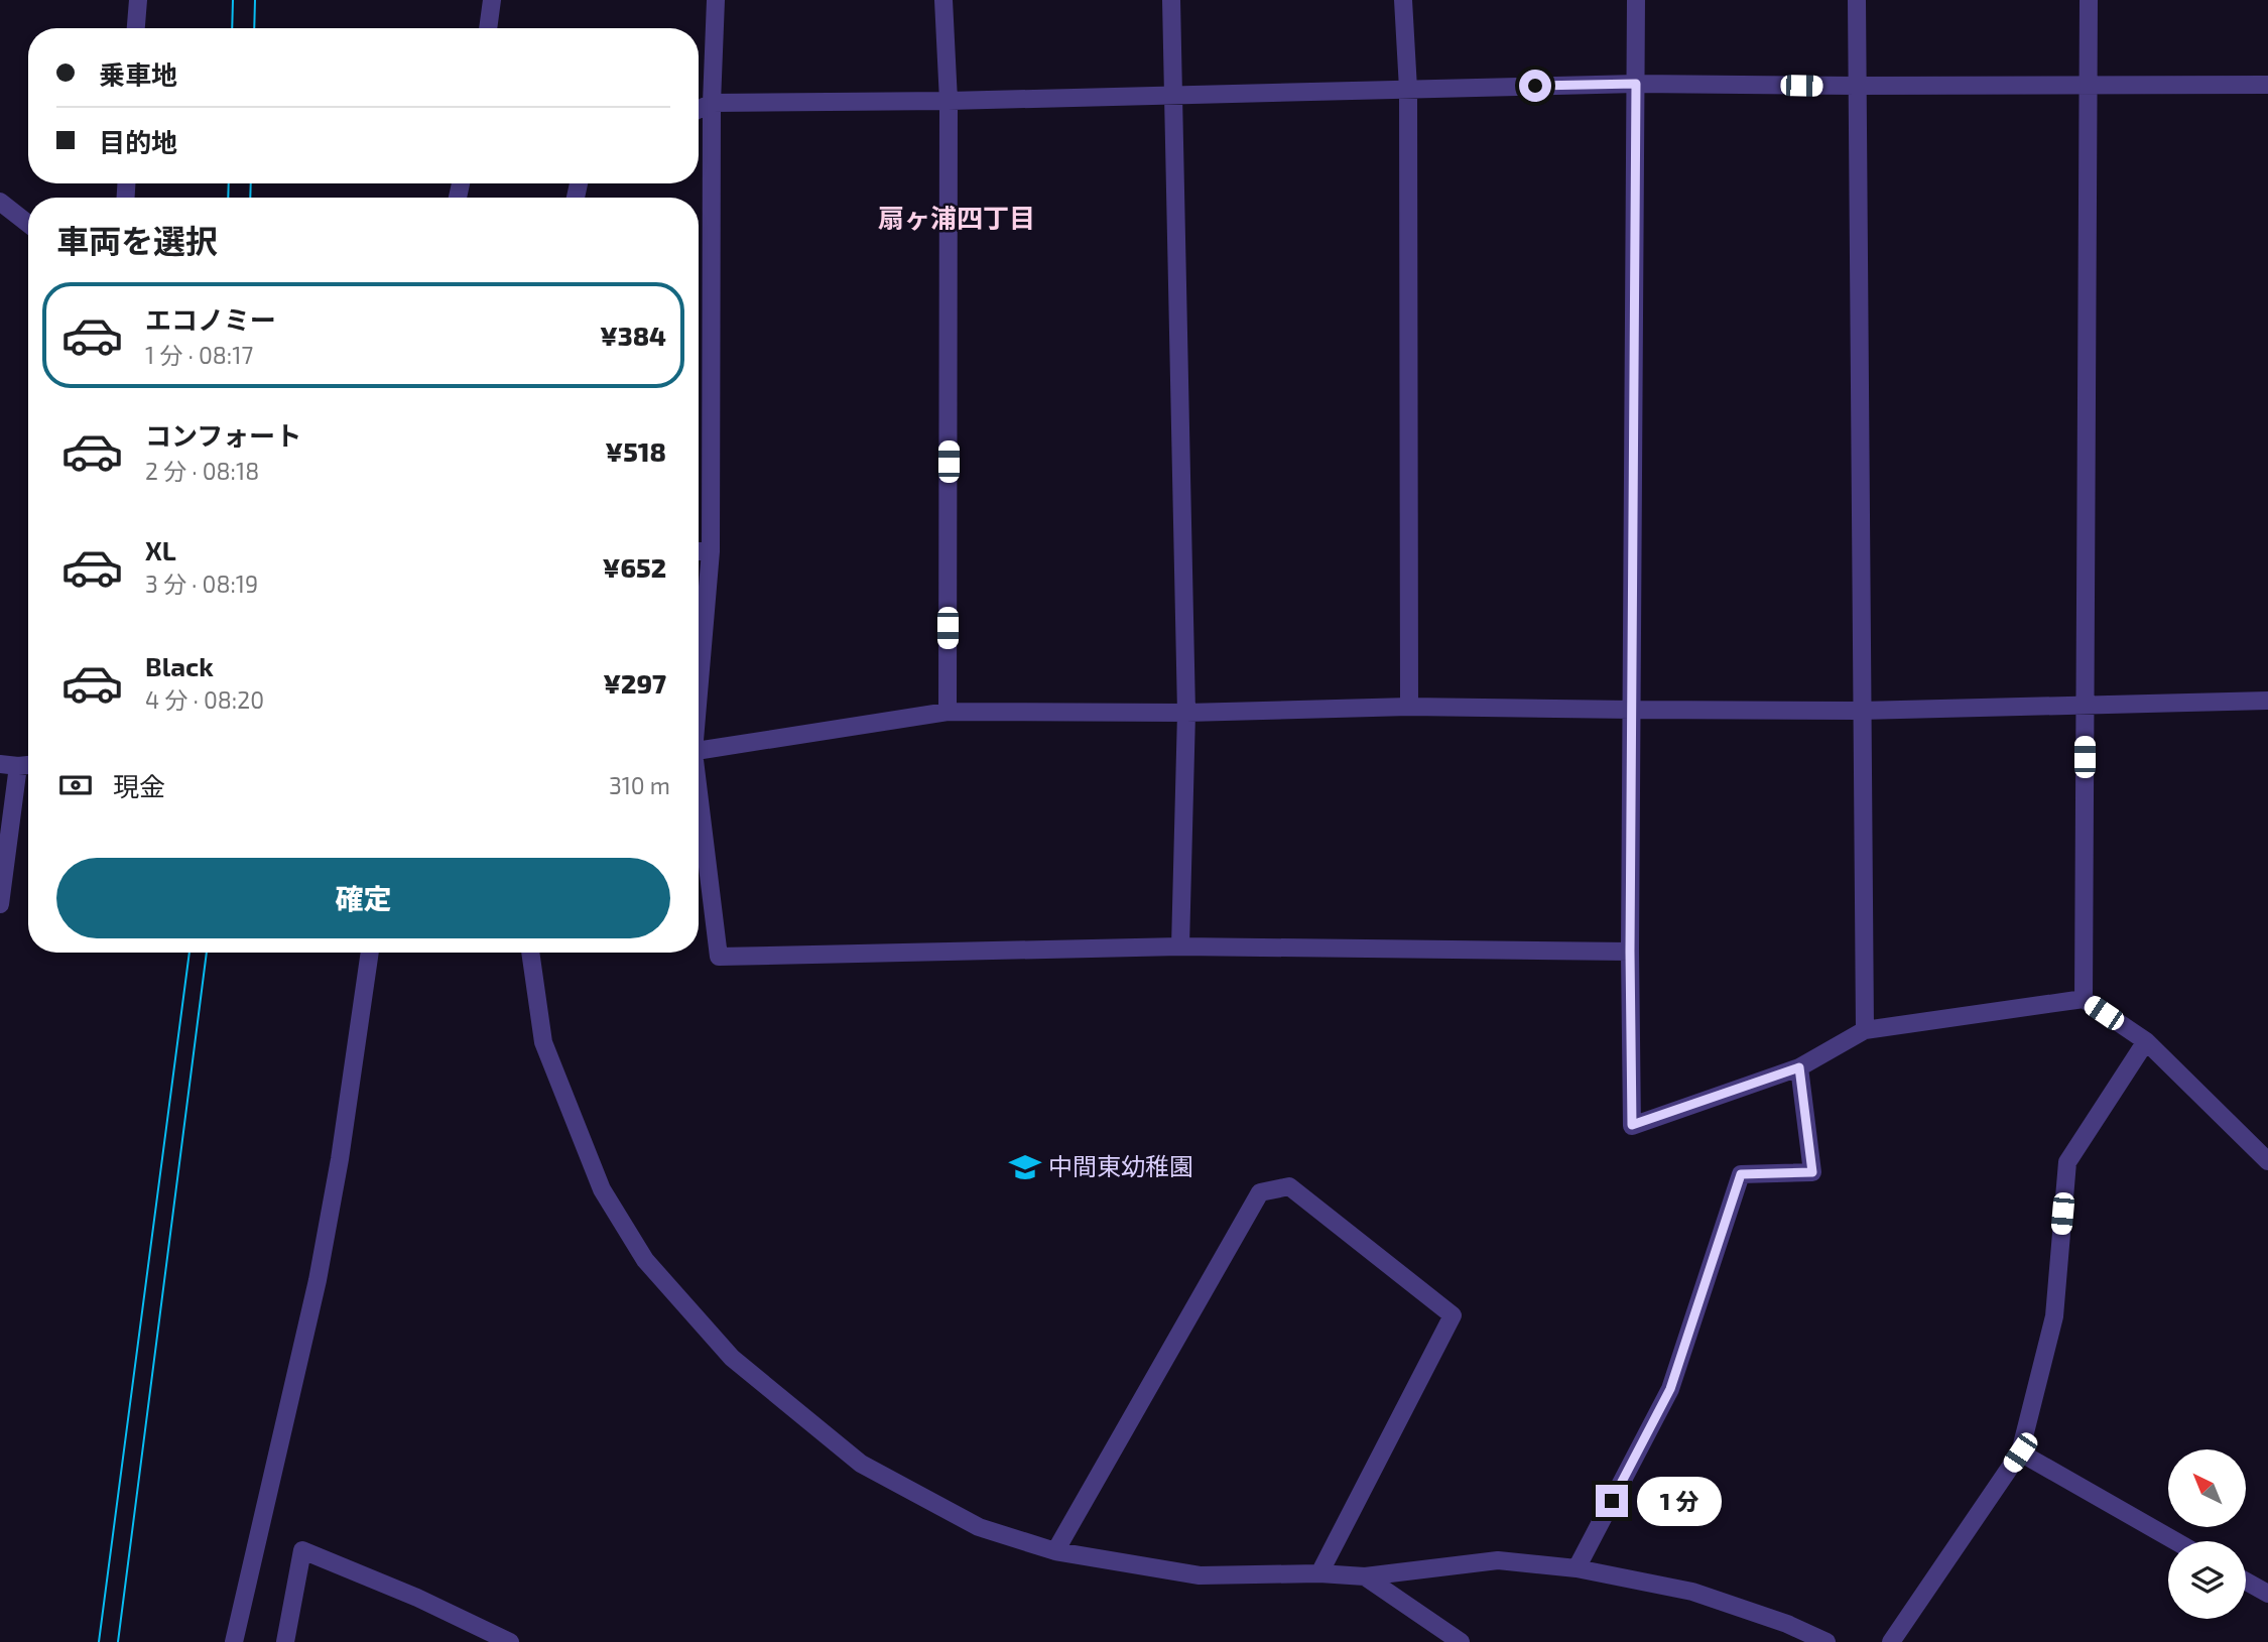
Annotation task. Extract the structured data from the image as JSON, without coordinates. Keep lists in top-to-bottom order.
{
  "districts": ["扇ヶ浦四丁目"],
  "places": {
    "school or university": ["中間東幼稚園"]
  },
  "north": "top left",
  "page": {
    "banner": ["乗車地", "目的地"],
    "heading": "車両を選択",
    "list": [
      {
        "name": "エコノミー",
        "note": "1 分 · 08:17",
        "value": "¥384"
      },
      {
        "name": "コンフォート",
        "note": "2 分 · 08:18",
        "value": "¥518"
      },
      {
        "name": "XL",
        "note": "3 分 · 08:19",
        "value": "¥652"
      },
      {
        "name": "Black",
        "note": "4 分 · 08:20",
        "value": "¥297"
      }
    ],
    "pay": ["現金", "310 m"],
    "buttons": "確定",
    "bubble": "1 分"
  }
}
